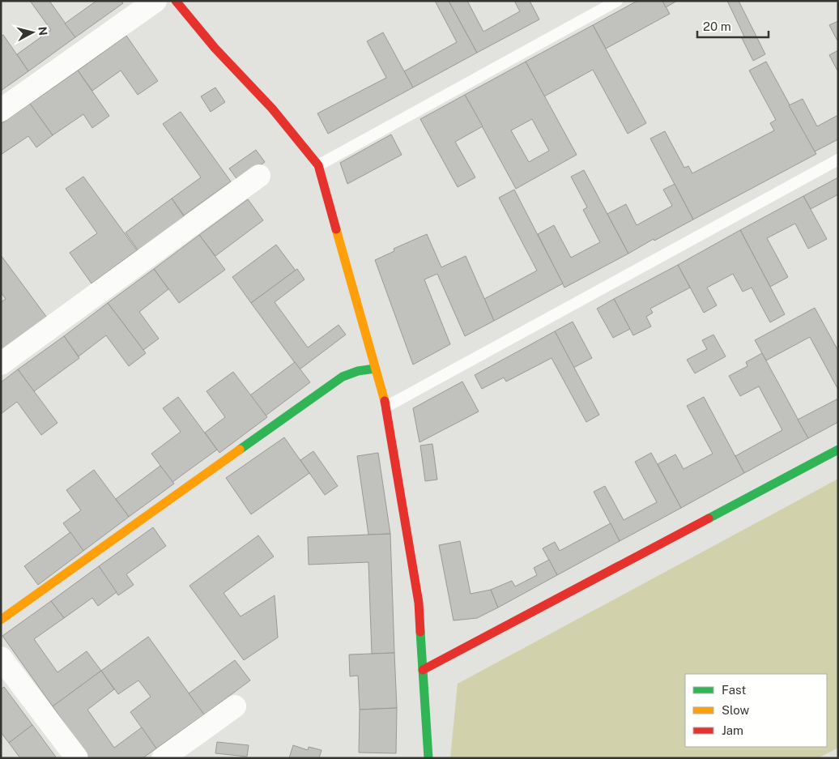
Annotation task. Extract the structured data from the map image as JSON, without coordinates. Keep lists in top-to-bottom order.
{
  "legend": ["Fast", "Slow", "Jam"],
  "scale_bar": "20 m",
  "north": "right"
}
